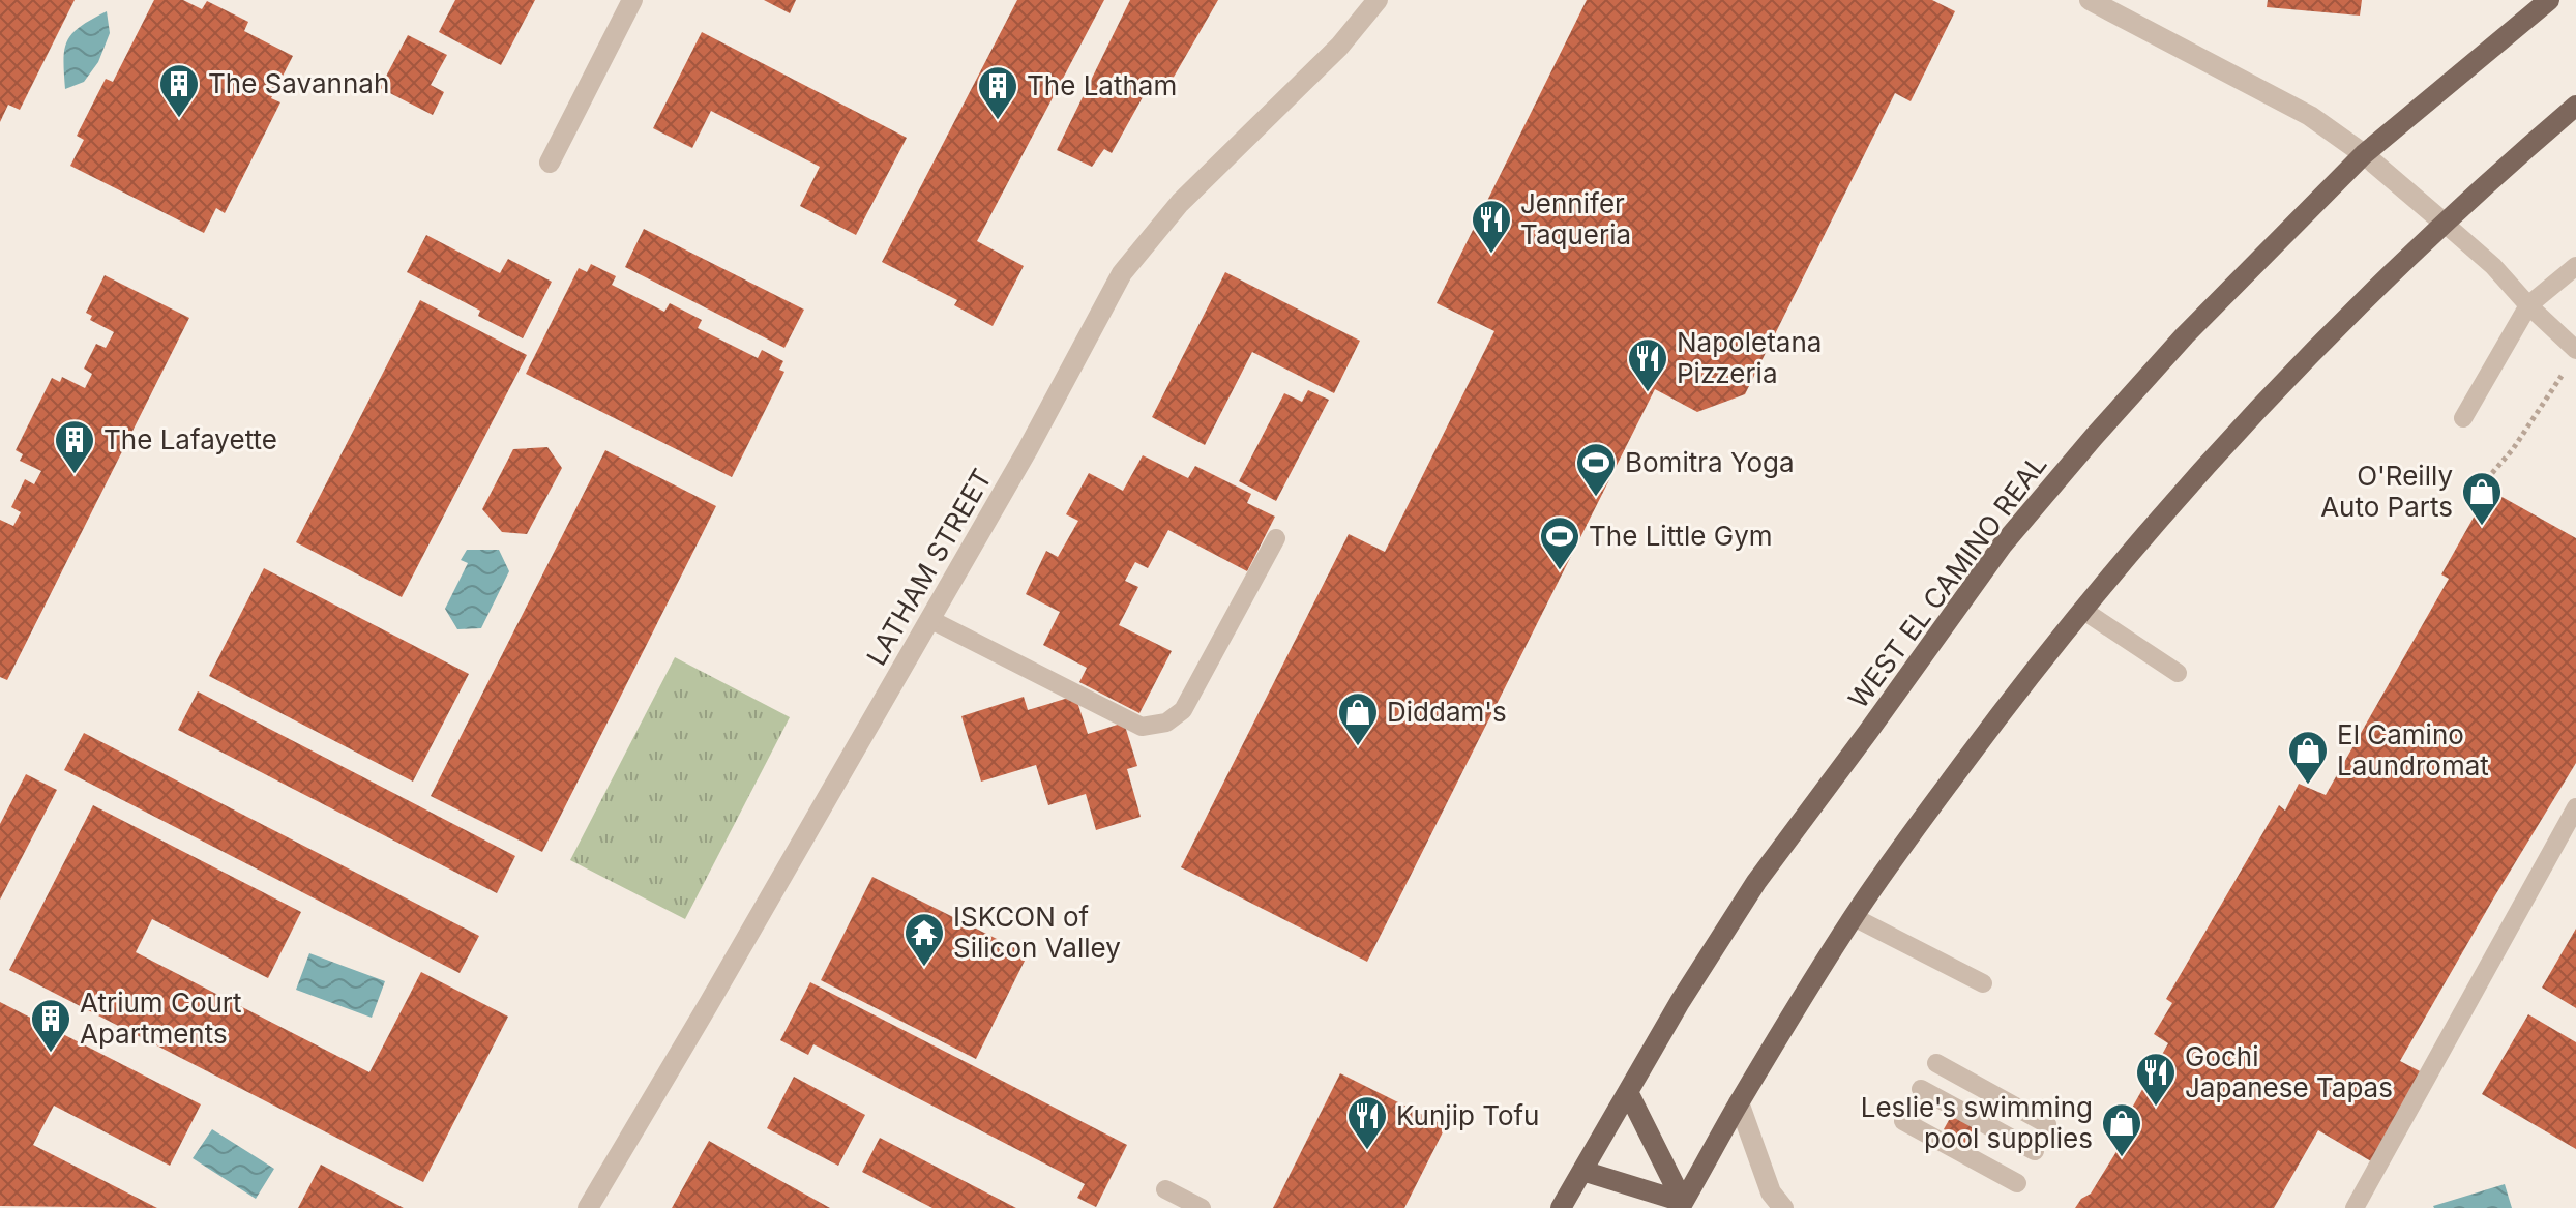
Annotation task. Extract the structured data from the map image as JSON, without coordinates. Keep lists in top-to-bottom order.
{
  "streets": {
    "main road": ["WEST EL CAMINO REAL"],
    "street": ["LATHAM STREET"]
  },
  "places": {
    "building": [
      "The Savannah",
      "The Latham",
      "The Lafayette",
      "Atrium Court Apartments"
    ],
    "restaurant": [
      "Jennifer Taqueria",
      "Napoletana Pizzeria",
      "Gochi Japanese Tapas",
      "Kunjip Tofu"
    ],
    "sports": ["Bomitra Yoga", "The Little Gym"],
    "shop": [
      "O'Reilly Auto Parts",
      "Diddam's",
      "El Camino Laundromat",
      "Leslie's swimming pool supplies"
    ],
    "temple": ["ISKCON of Silicon Valley"]
  }
}
